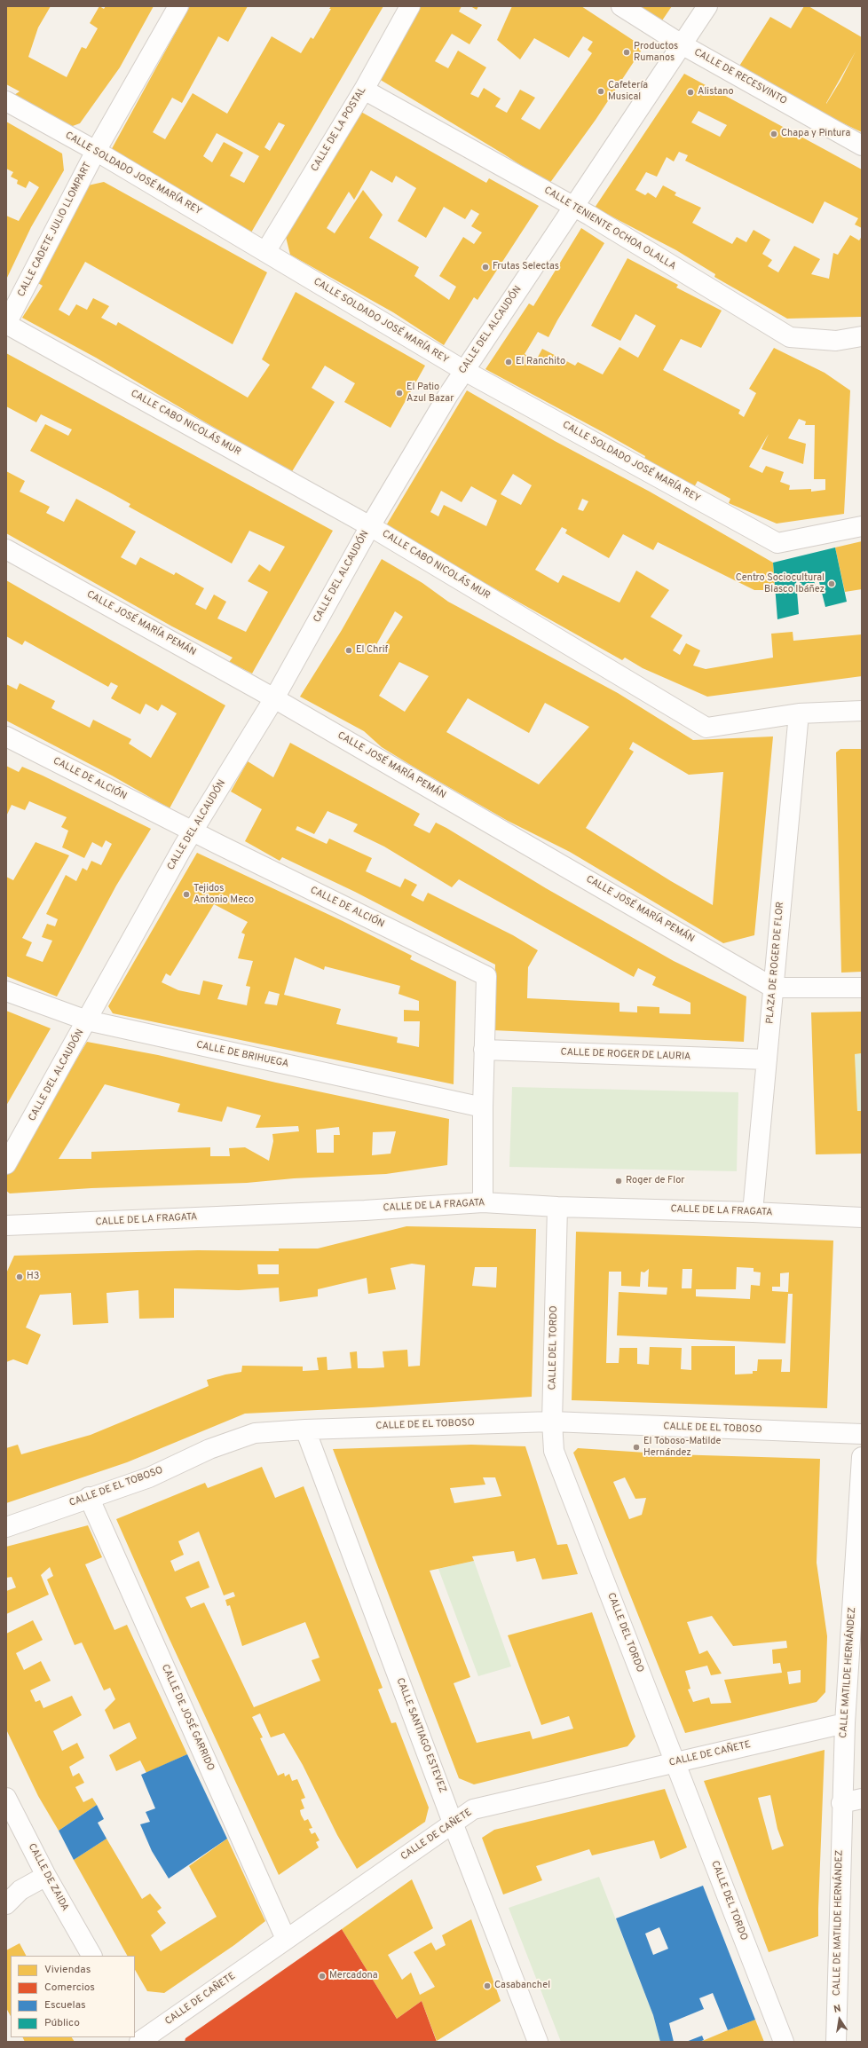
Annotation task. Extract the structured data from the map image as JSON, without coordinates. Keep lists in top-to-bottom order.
{
  "streets": {
    "street": [
      "CALLE DE RECESVINTO",
      "CALLE DE LA POSTAL",
      "CALLE SOLDADO JOSÉ MARÍA REY",
      "CALLE TENIENTE OCHOA OLALLA",
      "CALLE CADETE JULIO LLOMPART",
      "CALLE DEL ALCAUDÓN",
      "CALLE CABO NICOLÁS MUR",
      "CALLE JOSÉ MARÍA PEMÁN",
      "CALLE DE ALCIÓN",
      "PLAZA DE ROGER DE FLOR",
      "CALLE DE BRIHUEGA",
      "CALLE DE ROGER DE LAURIA",
      "CALLE DE LA FRAGATA",
      "CALLE DEL TORDO",
      "CALLE DE EL TOBOSO",
      "CALLE MATILDE HERNÁNDEZ",
      "CALLE DE JOSÉ GARRIDO",
      "CALLE SANTIAGO ESTEVEZ",
      "CALLE DE CAÑETE",
      "CALLE DE ZAIDA",
      "CALLE DE MATILDE HERNÁNDEZ"
    ]
  },
  "crossings": [
    ["CALLE DE RECESVINTO", "CALLE DEL ALCAUDÓN"],
    ["CALLE DE LA POSTAL", "CALLE SOLDADO JOSÉ MARÍA REY"],
    ["CALLE DE LA POSTAL", "CALLE TENIENTE OCHOA OLALLA"],
    ["CALLE SOLDADO JOSÉ MARÍA REY", "CALLE CADETE JULIO LLOMPART"],
    ["CALLE SOLDADO JOSÉ MARÍA REY", "CALLE DEL ALCAUDÓN"],
    ["CALLE TENIENTE OCHOA OLALLA", "CALLE DEL ALCAUDÓN"],
    ["CALLE CADETE JULIO LLOMPART", "CALLE CABO NICOLÁS MUR"],
    ["CALLE DEL ALCAUDÓN", "CALLE CABO NICOLÁS MUR"],
    ["CALLE DEL ALCAUDÓN", "CALLE JOSÉ MARÍA PEMÁN"],
    ["CALLE DEL ALCAUDÓN", "CALLE DE ALCIÓN"],
    ["CALLE DEL ALCAUDÓN", "CALLE DE BRIHUEGA"],
    ["CALLE CABO NICOLÁS MUR", "PLAZA DE ROGER DE FLOR"],
    ["CALLE JOSÉ MARÍA PEMÁN", "PLAZA DE ROGER DE FLOR"],
    ["CALLE DE ALCIÓN", "CALLE DE BRIHUEGA"],
    ["CALLE DE ALCIÓN", "CALLE DE ROGER DE LAURIA"],
    ["CALLE DE ALCIÓN", "CALLE DE LA FRAGATA"],
    ["PLAZA DE ROGER DE FLOR", "CALLE DE ROGER DE LAURIA"],
    ["PLAZA DE ROGER DE FLOR", "CALLE DE LA FRAGATA"],
    ["CALLE DE LA FRAGATA", "CALLE DEL TORDO"],
    ["CALLE DEL TORDO", "CALLE DE EL TOBOSO"],
    ["CALLE DEL TORDO", "CALLE DE CAÑETE"],
    ["CALLE DE EL TOBOSO", "CALLE DE JOSÉ GARRIDO"],
    ["CALLE DE EL TOBOSO", "CALLE SANTIAGO ESTEVEZ"],
    ["CALLE MATILDE HERNÁNDEZ", "CALLE DE CAÑETE"],
    ["CALLE MATILDE HERNÁNDEZ", "CALLE DE MATILDE HERNÁNDEZ"],
    ["CALLE DE JOSÉ GARRIDO", "CALLE DE CAÑETE"],
    ["CALLE SANTIAGO ESTEVEZ", "CALLE DE CAÑETE"]
  ],
  "places": [
    "Productos Rumanos",
    "Cafetería Musical",
    "Alistano",
    "Chapa y Pintura",
    "Frutas Selectas",
    "El Ranchito",
    "El Patio Azul Bazar",
    "Centro Sociocultural Blasco Ibáñez",
    "El Chrif",
    "Tejidos Antonio Meco",
    "Roger de Flor",
    "H3",
    "El Toboso-Matilde Hernández",
    "Mercadona",
    "Casabanchel"
  ],
  "legend": [
    "Viviendas",
    "Comercios",
    "Escuelas",
    "Público"
  ],
  "north": "top"
}
